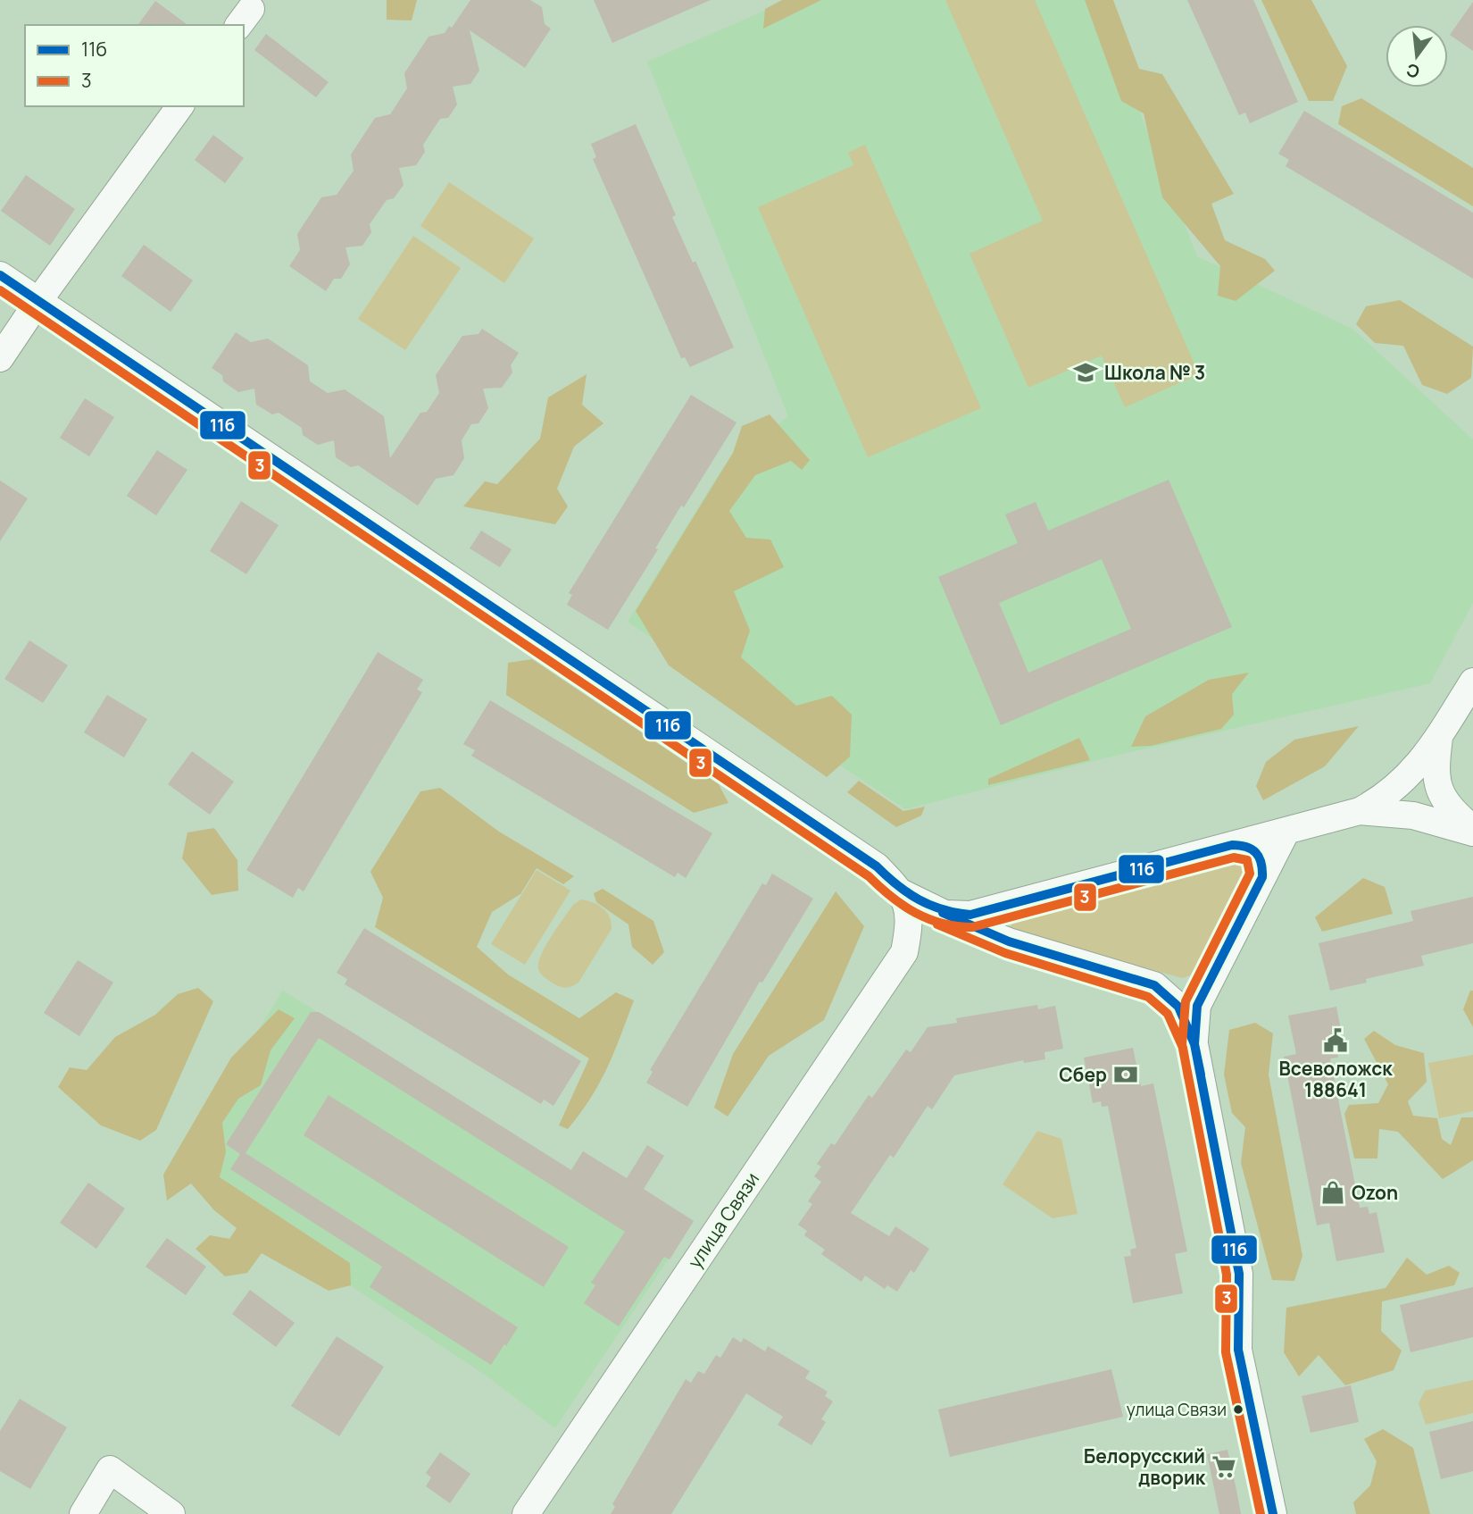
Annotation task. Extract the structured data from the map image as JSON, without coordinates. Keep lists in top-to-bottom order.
{
  "streets": {
    "street": ["улица Связи"]
  },
  "places": {
    "school or university": ["Школа № 3"],
    "public building": ["Всеволожск 188641"],
    "bank": ["Сбер"],
    "shop": ["Ozon"],
    "other": ["улица Связи"],
    "supermarket": ["Белорусский дворик"]
  },
  "lines": ["transit line 11б", "transit line 3"],
  "legend": ["11б", "3"],
  "north": "bottom"
}
